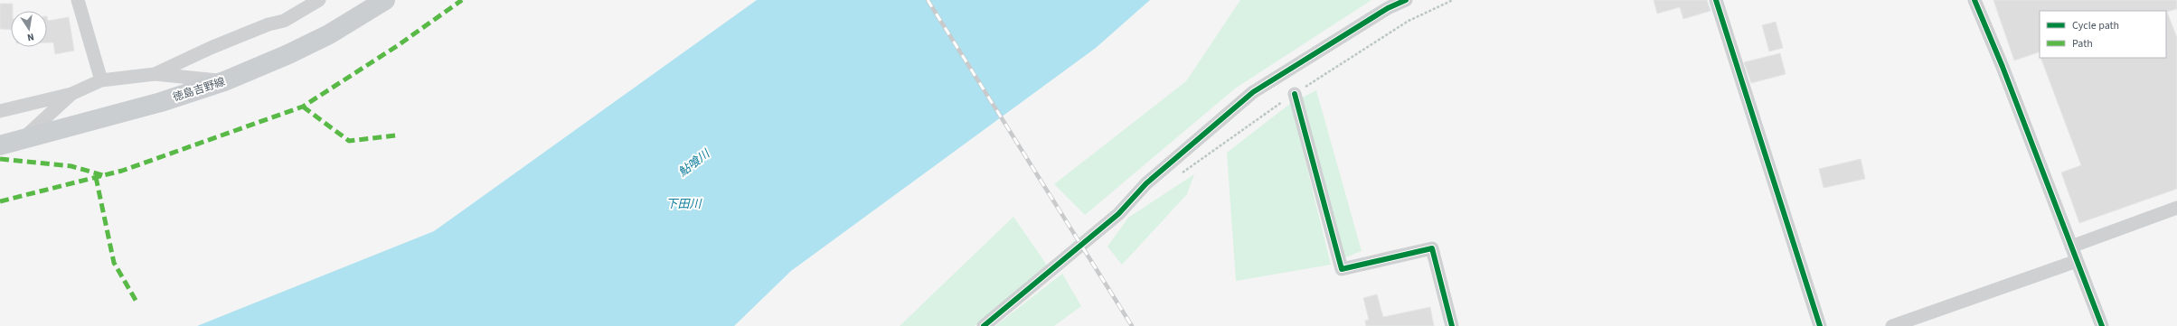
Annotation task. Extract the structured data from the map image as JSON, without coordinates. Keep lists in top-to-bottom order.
{
  "streets": {
    "main road": ["徳島吉野線"]
  },
  "water": ["鮎喰川", "下田川"],
  "legend": ["Cycle path", "Path"],
  "north": "bottom"
}
